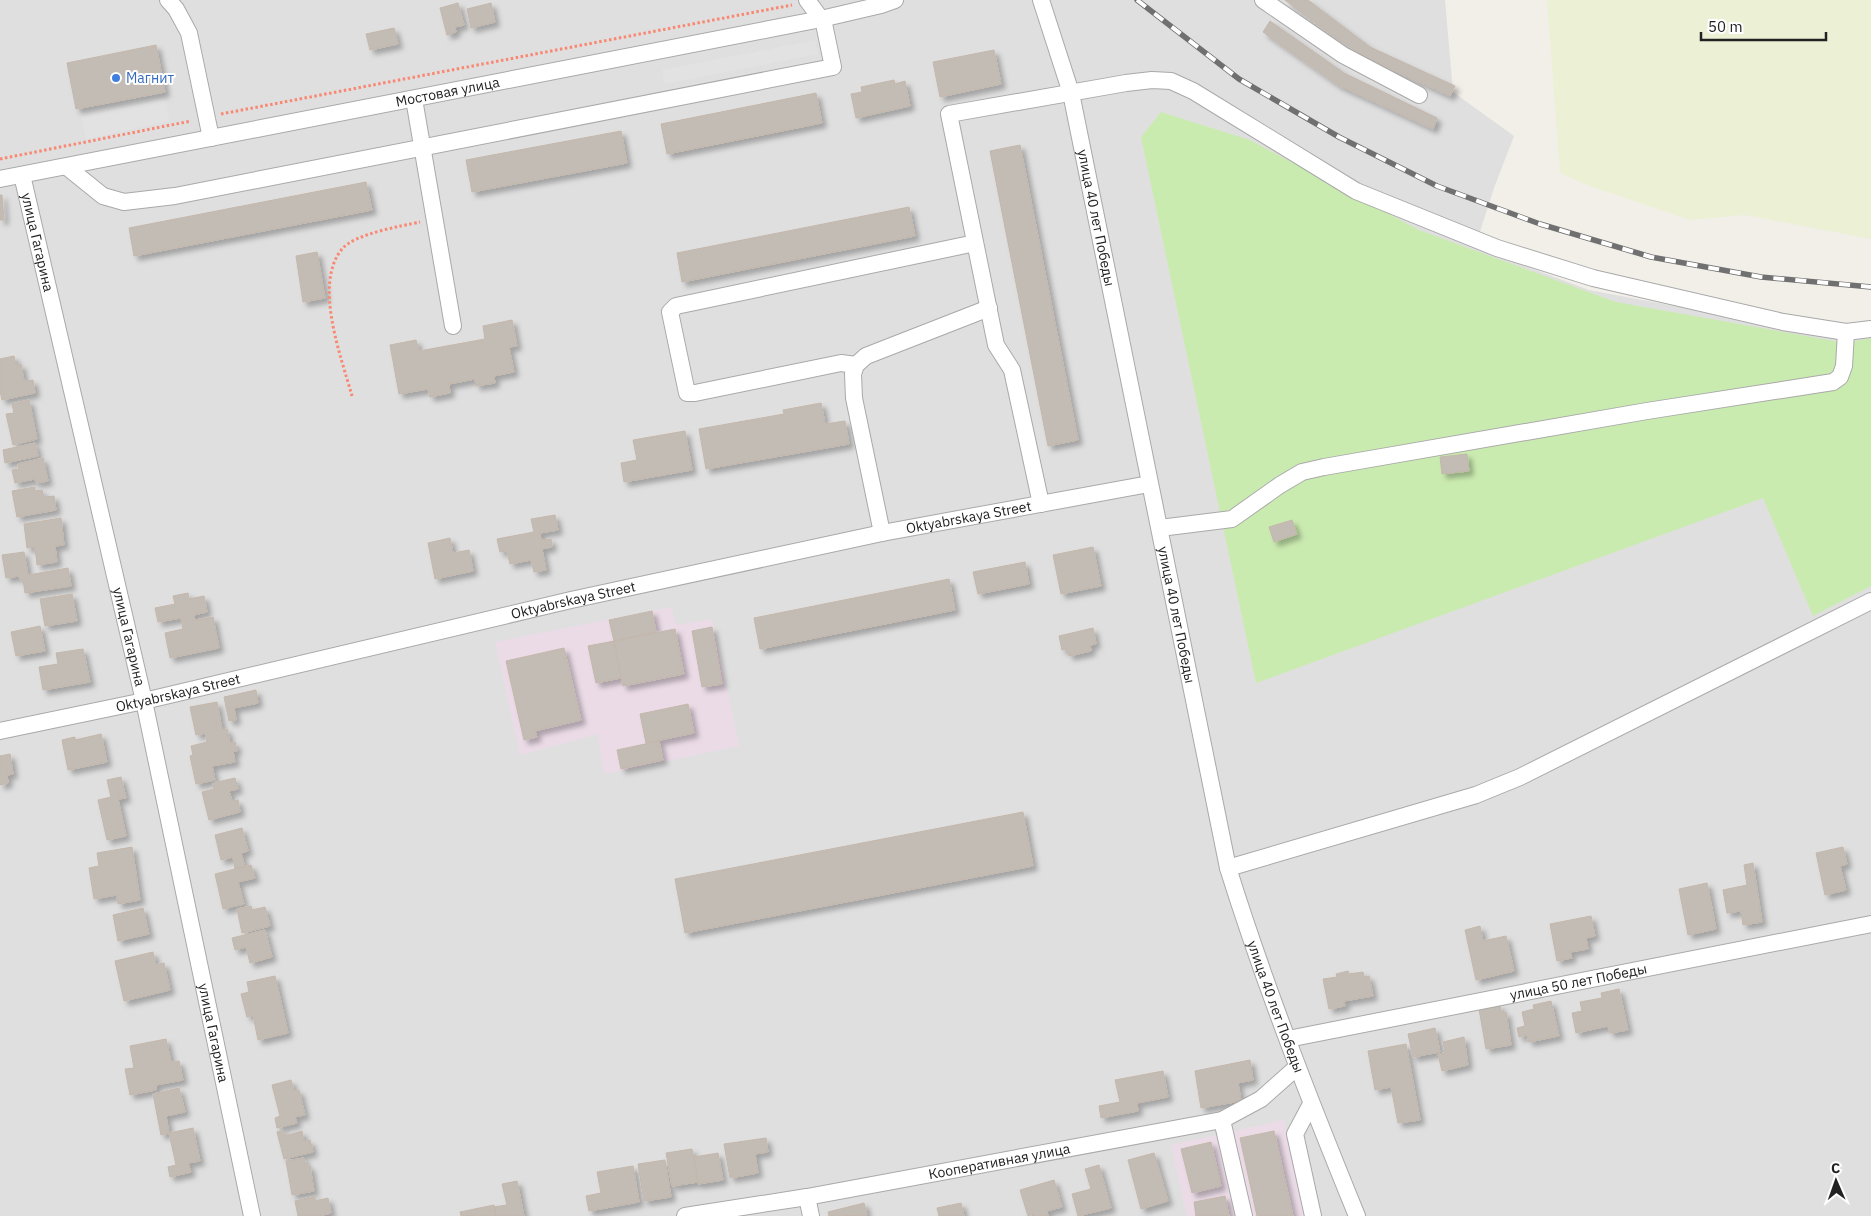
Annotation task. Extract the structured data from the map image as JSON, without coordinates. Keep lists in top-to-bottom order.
{
  "streets": {
    "street": [
      "Мостовая улица",
      "улица 40 лет Победы",
      "улица Гагарина",
      "Oktyabrskaya Street",
      "улица 50 лет Победы",
      "Кооперативная улица"
    ]
  },
  "crossings": [
    ["Мостовая улица", "улица Гагарина"],
    ["улица 40 лет Победы", "Oktyabrskaya Street"],
    ["улица 40 лет Победы", "улица 50 лет Победы"],
    ["улица 40 лет Победы", "Кооперативная улица"],
    ["улица Гагарина", "Oktyabrskaya Street"]
  ],
  "places": ["Магнит"],
  "scale_bar": "50 m",
  "north": "top"
}
